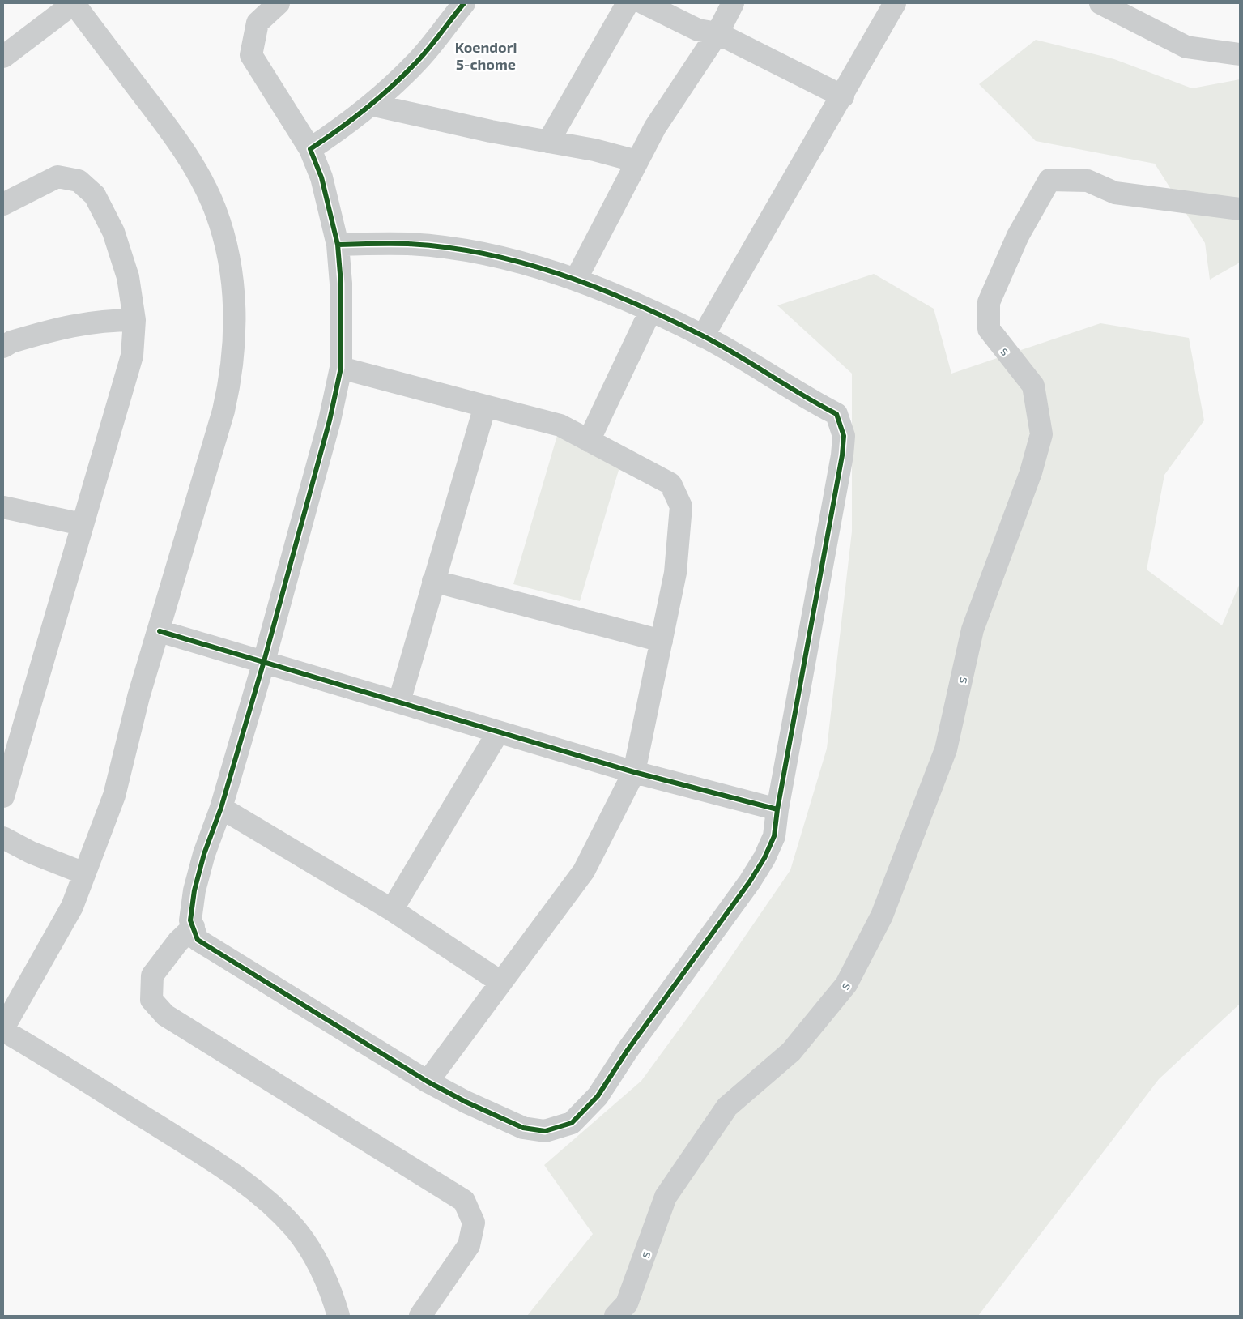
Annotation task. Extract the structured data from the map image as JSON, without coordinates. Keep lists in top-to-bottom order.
{
  "streets": {
    "street": ["s"]
  },
  "districts": ["Koendori 5-chome"]
}
